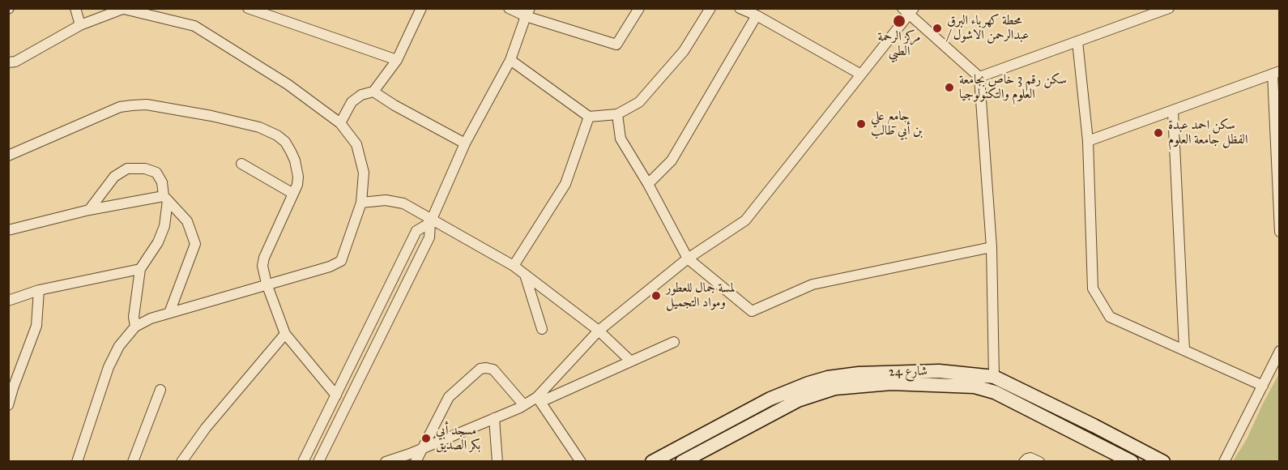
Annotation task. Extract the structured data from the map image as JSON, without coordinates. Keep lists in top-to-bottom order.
{
  "streets": {
    "street": ["شارع 24"]
  },
  "places": [
    "مركز الرحمة الطبي",
    "محطة كهرباء البرق / عبدالرحمن الاشول",
    "سكن رقم 3 خاص بجامعة العلوم والتكنولوجيا",
    "جامع علي بن أبي طالب",
    "سكن احمد عبدة الفظل جامعة العلوم",
    "لمسة جمال للعطور ومواد التجميل",
    "مسجد أبي بكر الصديق"
  ]
}
